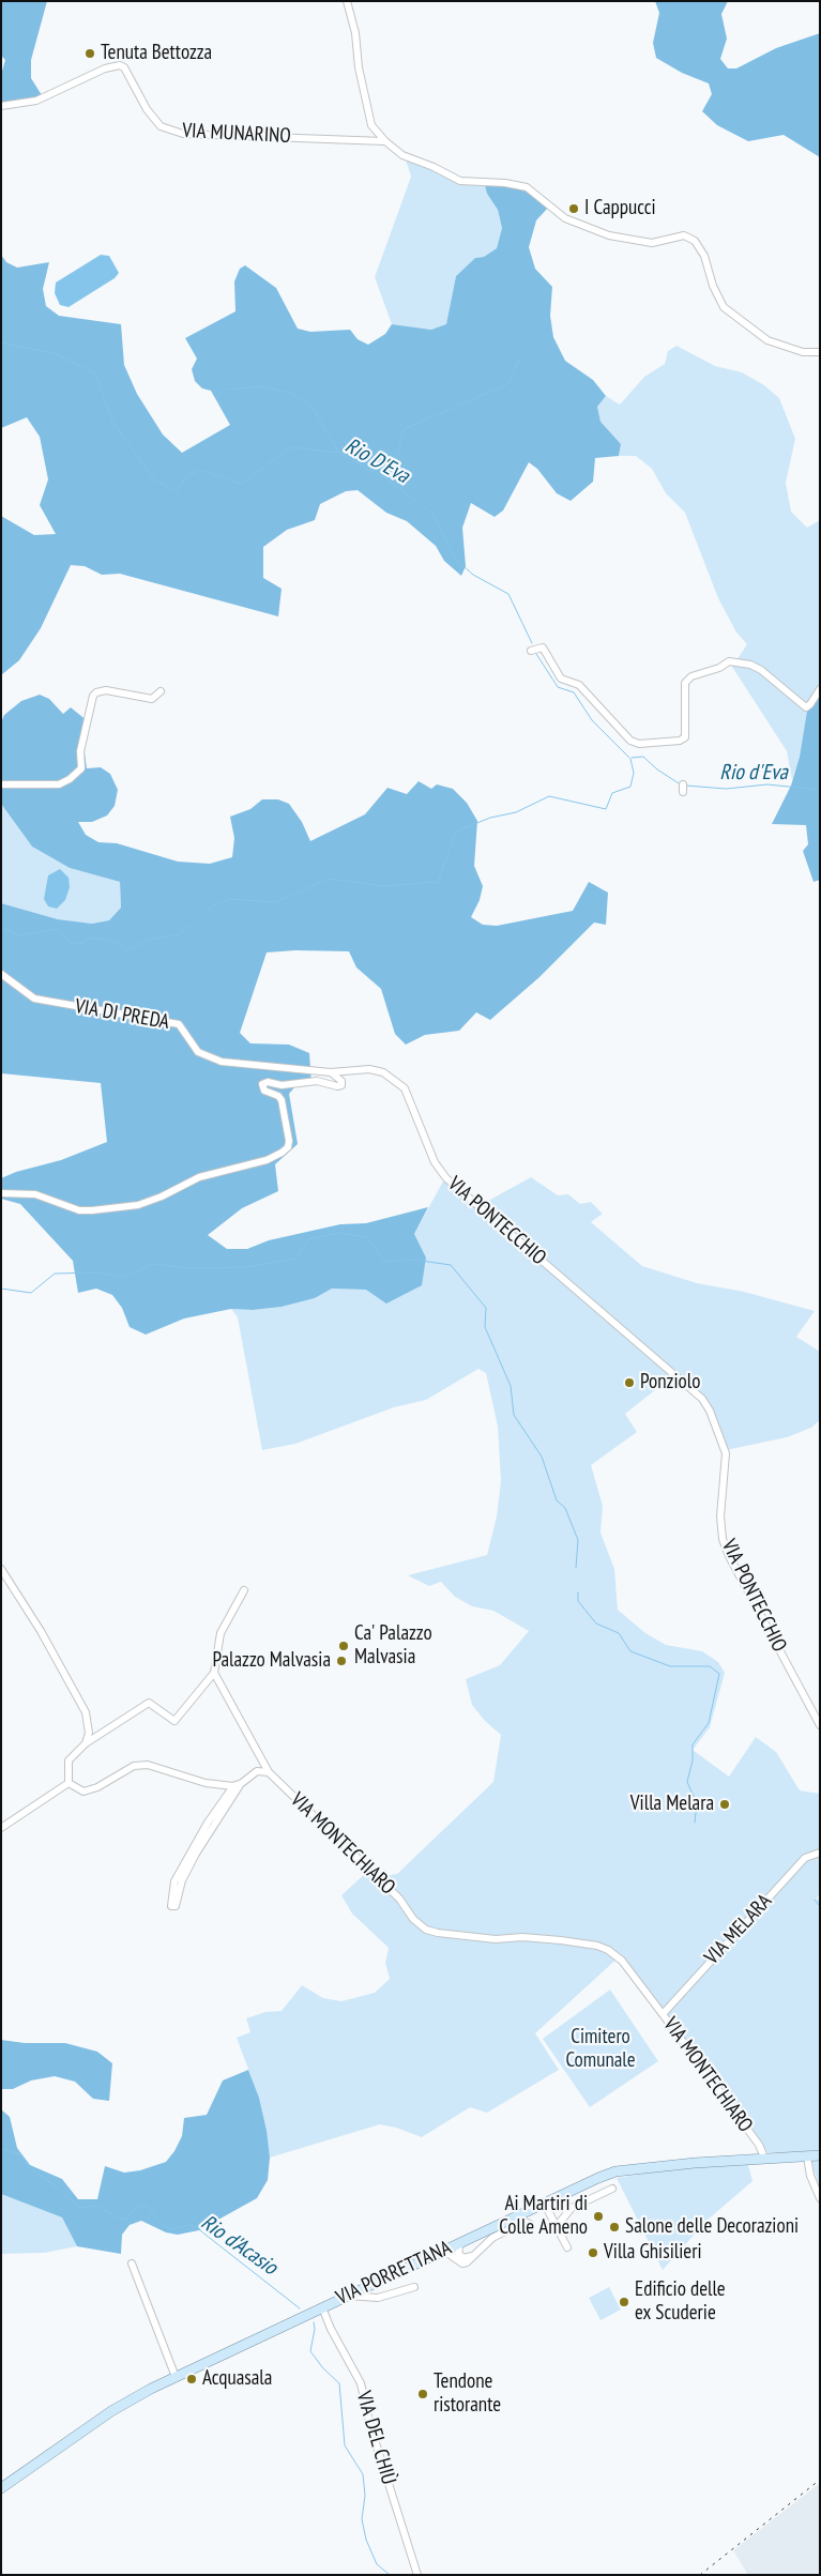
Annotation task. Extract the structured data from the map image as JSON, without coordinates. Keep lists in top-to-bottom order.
{
  "streets": {
    "main road": ["VIA PORRETTANA"],
    "street": [
      "VIA MUNARINO",
      "VIA DI PREDA",
      "VIA PONTECCHIO",
      "VIA MONTECHIARO",
      "VIA MELARA",
      "VIA DEL CHIÙ"
    ]
  },
  "crossings": [
    ["VIA DI PREDA", "VIA PONTECCHIO"],
    ["VIA MONTECHIARO", "VIA MELARA"],
    ["VIA MONTECHIARO", "VIA PORRETTANA"],
    ["VIA PORRETTANA", "VIA DEL CHIÙ"]
  ],
  "water": ["Rio D'Eva", "Rio d'Eva", "Rio d'Acasio"],
  "parks": ["Cimitero Comunale"],
  "places": [
    "Tenuta Bettozza",
    "I Cappucci",
    "Ponziolo",
    "Ca' Palazzo Malvasia",
    "Palazzo Malvasia",
    "Villa Melara",
    "Ai Martiri di Colle Ameno",
    "Salone delle Decorazioni",
    "Villa Ghisilieri",
    "Edificio delle ex Scuderie",
    "Acquasala",
    "Tendone ristorante"
  ]
}
